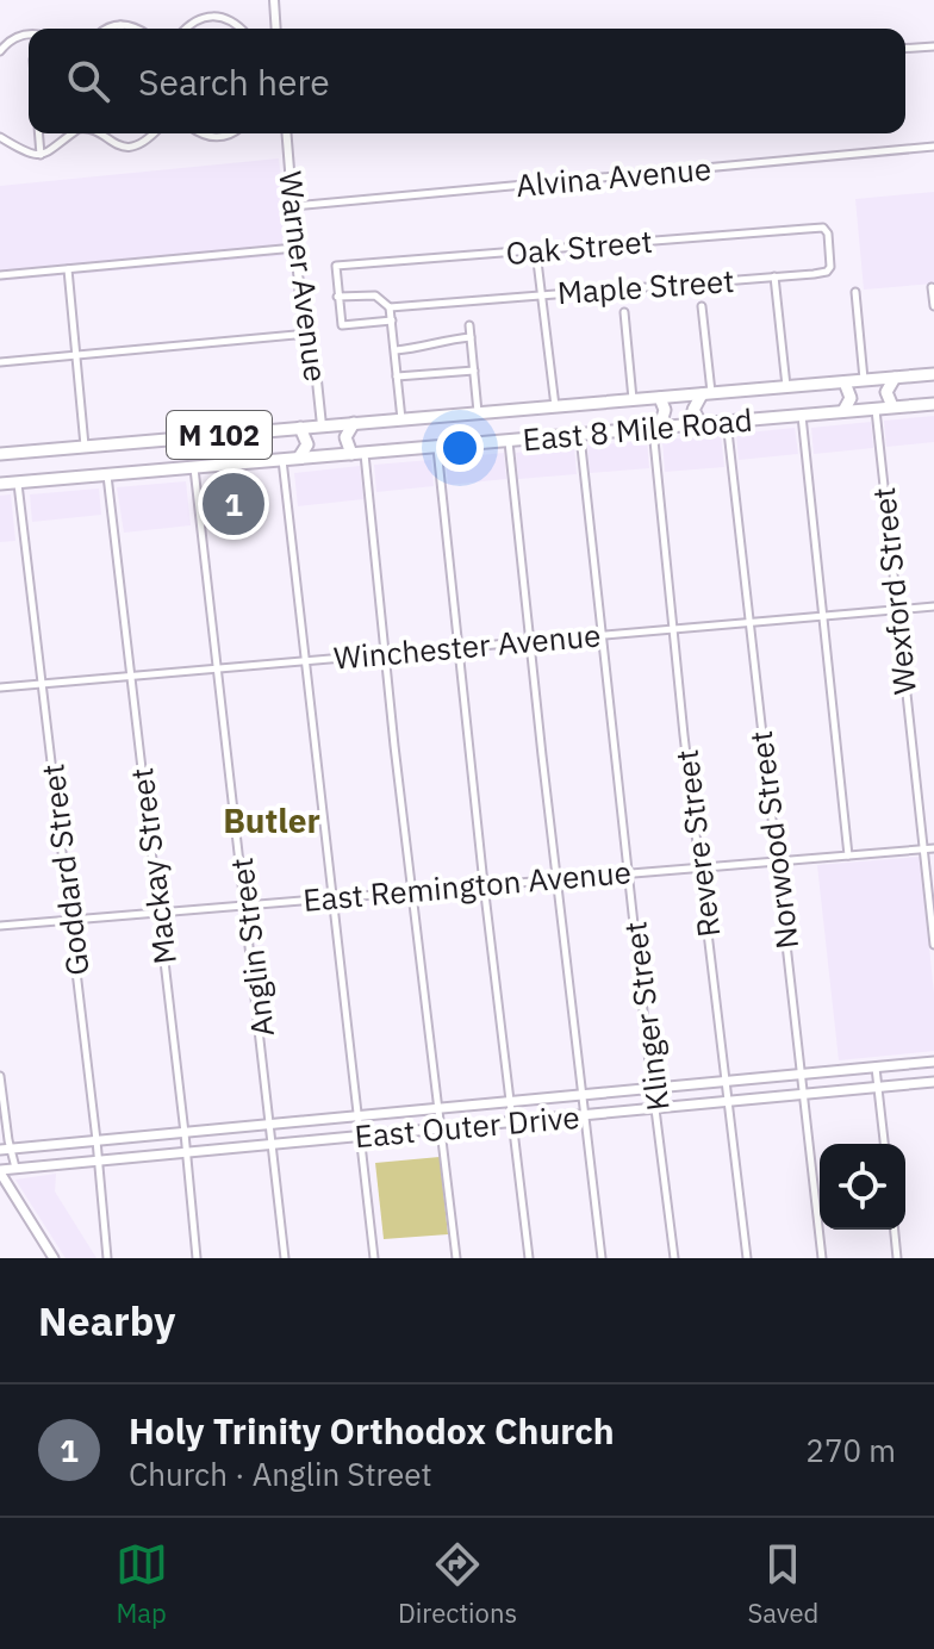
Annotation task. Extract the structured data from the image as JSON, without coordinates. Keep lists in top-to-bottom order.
{
  "streets": {
    "highway": ["East 8 Mile Road", "M 102"],
    "main road": ["East Outer Drive"],
    "street": [
      "Alvina Avenue",
      "Oak Street",
      "Warner Avenue",
      "Maple Street",
      "Wexford Street",
      "Winchester Avenue",
      "Norwood Street",
      "Revere Street",
      "Mackay Street",
      "Goddard Street",
      "East Remington Avenue",
      "Anglin Street",
      "Klinger Street"
    ]
  },
  "crossings": [
    ["Alvina Avenue", "Warner Avenue"],
    ["Oak Street", "Maple Street"],
    ["Warner Avenue", "East 8 Mile Road"],
    ["East 8 Mile Road", "Wexford Street"],
    ["East 8 Mile Road", "Norwood Street"],
    ["East 8 Mile Road", "Revere Street"],
    ["East 8 Mile Road", "Mackay Street"],
    ["East 8 Mile Road", "Goddard Street"],
    ["East 8 Mile Road", "Anglin Street"],
    ["East 8 Mile Road", "Klinger Street"],
    ["Wexford Street", "Winchester Avenue"],
    ["Wexford Street", "East Remington Avenue"],
    ["Winchester Avenue", "Norwood Street"],
    ["Winchester Avenue", "Revere Street"],
    ["Winchester Avenue", "Mackay Street"],
    ["Winchester Avenue", "Goddard Street"],
    ["Winchester Avenue", "Anglin Street"],
    ["Winchester Avenue", "Klinger Street"],
    ["Norwood Street", "East Remington Avenue"],
    ["Norwood Street", "East Outer Drive"],
    ["Revere Street", "East Remington Avenue"],
    ["Revere Street", "East Outer Drive"],
    ["Mackay Street", "East Remington Avenue"],
    ["Mackay Street", "East Outer Drive"],
    ["Goddard Street", "East Remington Avenue"],
    ["Goddard Street", "East Outer Drive"],
    ["East Remington Avenue", "Anglin Street"],
    ["East Remington Avenue", "Klinger Street"],
    ["Anglin Street", "East Outer Drive"],
    ["Klinger Street", "East Outer Drive"]
  ],
  "districts": ["Butler"],
  "page": {
    "search": "Search here",
    "pins": "1",
    "heading": "Nearby",
    "list": [
      {
        "mark": "1",
        "name": "Holy Trinity Orthodox Church",
        "note": "Church · Anglin Street",
        "value": "270 m"
      }
    ],
    "nav": ["Map", "Directions", "Saved"]
  }
}
